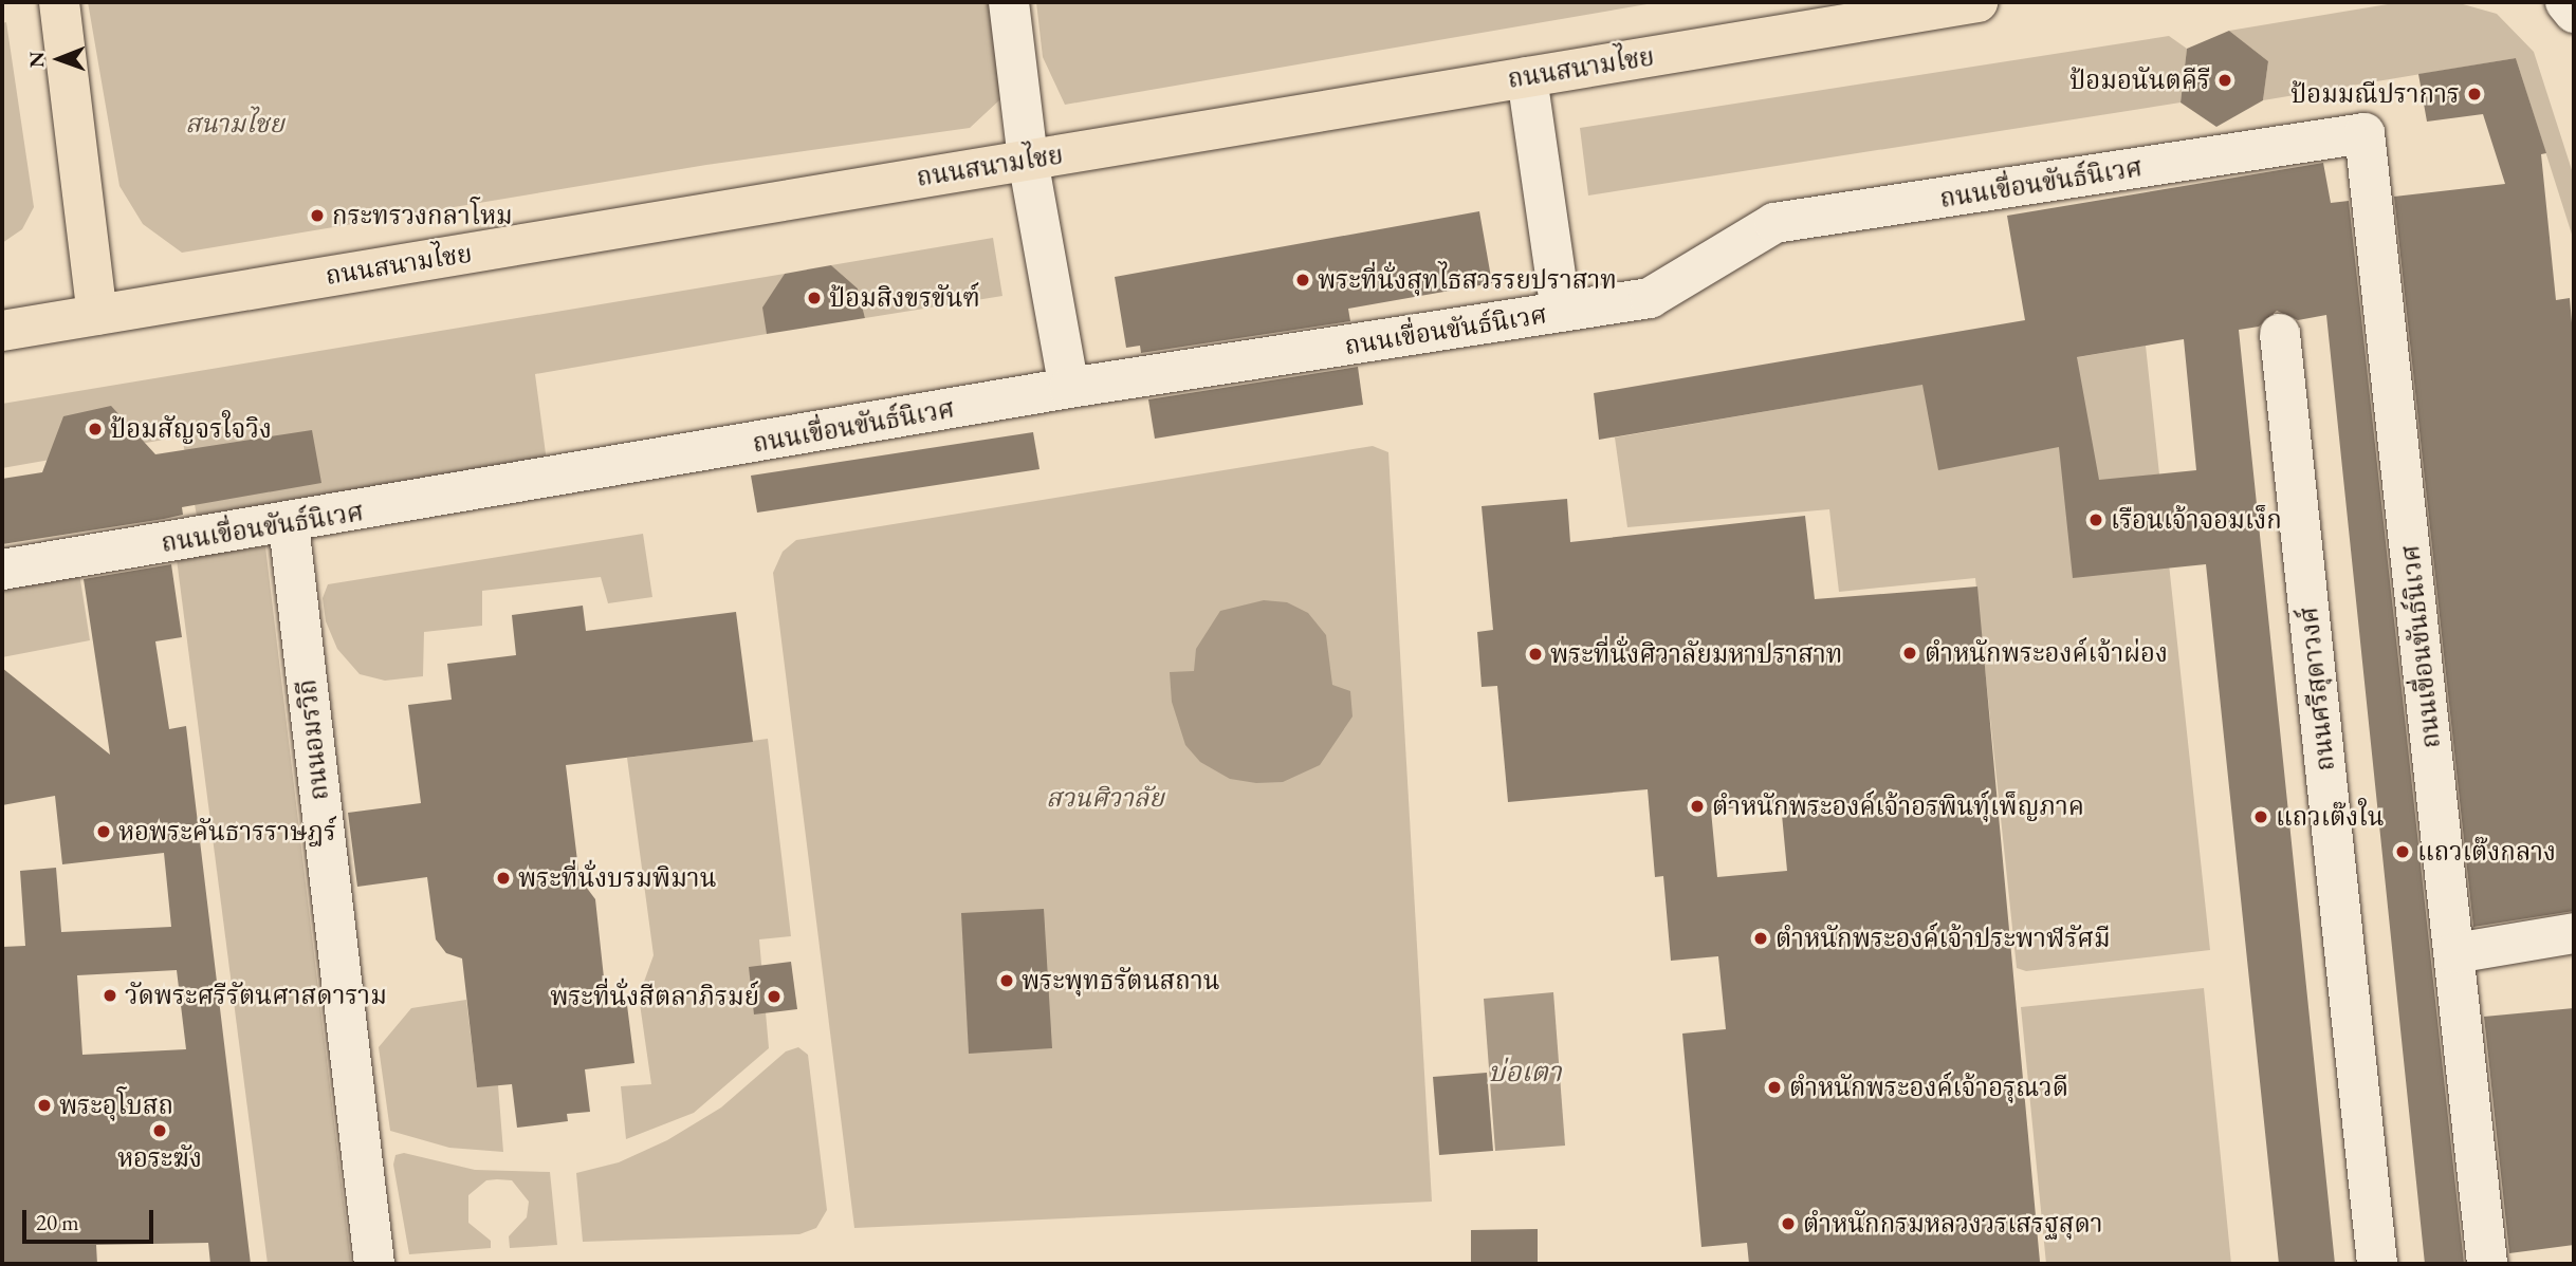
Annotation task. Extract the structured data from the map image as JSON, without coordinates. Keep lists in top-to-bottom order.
{
  "streets": {
    "main road": ["ถนนสนามไชย"],
    "street": ["ถนนเขื่อนขันธ์นิเวศ", "ถนนศรีสุดาวงศ์", "ถนนอมรวิถี"]
  },
  "crossings": [
    ["ถนนเขื่อนขันธ์นิเวศ", "ถนนอมรวิถี"]
  ],
  "water": ["บ่อเตา"],
  "parks": ["สนามไชย", "สวนศิวาลัย"],
  "places": [
    "ป้อมอนันตคีรี",
    "ป้อมมณีปราการ",
    "กระทรวงกลาโหม",
    "พระที่นั่งสุทไธสวรรยปราสาท",
    "ป้อมสิงขรขันฑ์",
    "ป้อมสัญจรใจวิง",
    "เรือนเจ้าจอมเง็ก",
    "ตำหนักพระองค์เจ้าผ่อง",
    "พระที่นั่งศิวาลัยมหาปราสาท",
    "ตำหนักพระองค์เจ้าอรพินทุ์เพ็ญภาค",
    "แถวเต๊งใน",
    "หอพระคันธารราษฎร์",
    "แถวเต๊งกลาง",
    "พระที่นั่งบรมพิมาน",
    "ตำหนักพระองค์เจ้าประพาฬรัศมี",
    "พระพุทธรัตนสถาน",
    "วัดพระศรีรัตนศาสดาราม",
    "พระที่นั่งสีตลาภิรมย์",
    "ตำหนักพระองค์เจ้าอรุณวดี",
    "พระอุโบสถ",
    "หอระฆัง",
    "ตำหนักกรมหลวงวรเสรฐสุดา"
  ],
  "scale_bar": "20 m",
  "north": "left"
}
